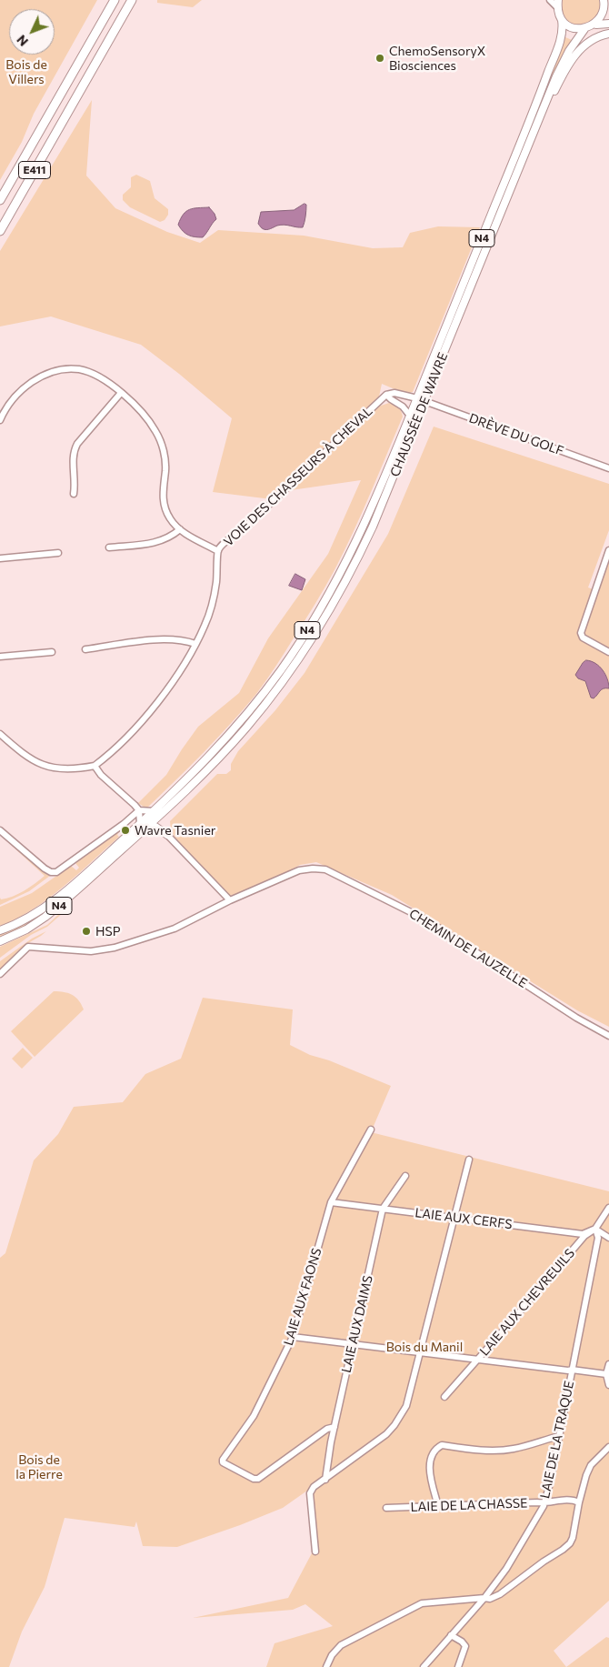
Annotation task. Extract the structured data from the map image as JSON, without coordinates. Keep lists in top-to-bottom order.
{
  "streets": {
    "highway": ["E411"],
    "main road": ["N4", "CHAUSSÉE DE WAVRE"],
    "street": [
      "DRÈVE DU GOLF",
      "VOIE DES CHASSEURS À CHEVAL",
      "CHEMIN DE LAUZELLE",
      "LAIE AUX CERFS",
      "LAIE AUX FAONS",
      "LAIE AUX CHEVREUILS",
      "LAIE AUX DAIMS",
      "LAIE DE LA TRAQUE",
      "LAIE DE LA CHASSE"
    ]
  },
  "crossings": [
    ["N4", "CHAUSSÉE DE WAVRE"],
    ["N4", "DRÈVE DU GOLF"],
    ["CHAUSSÉE DE WAVRE", "DRÈVE DU GOLF"],
    ["LAIE AUX CERFS", "LAIE AUX FAONS"],
    ["LAIE AUX CERFS", "LAIE AUX CHEVREUILS"],
    ["LAIE AUX CERFS", "LAIE AUX DAIMS"],
    ["LAIE AUX CERFS", "LAIE DE LA TRAQUE"],
    ["LAIE AUX FAONS", "LAIE AUX DAIMS"],
    ["LAIE AUX CHEVREUILS", "LAIE DE LA TRAQUE"],
    ["LAIE DE LA TRAQUE", "LAIE DE LA CHASSE"]
  ],
  "parks": ["Bois de Villers", "Bois du Manil", "Bois de la Pierre"],
  "places": ["ChemoSensoryX Biosciences", "Wavre Tasnier", "HSP"],
  "north": "bottom left"
}
